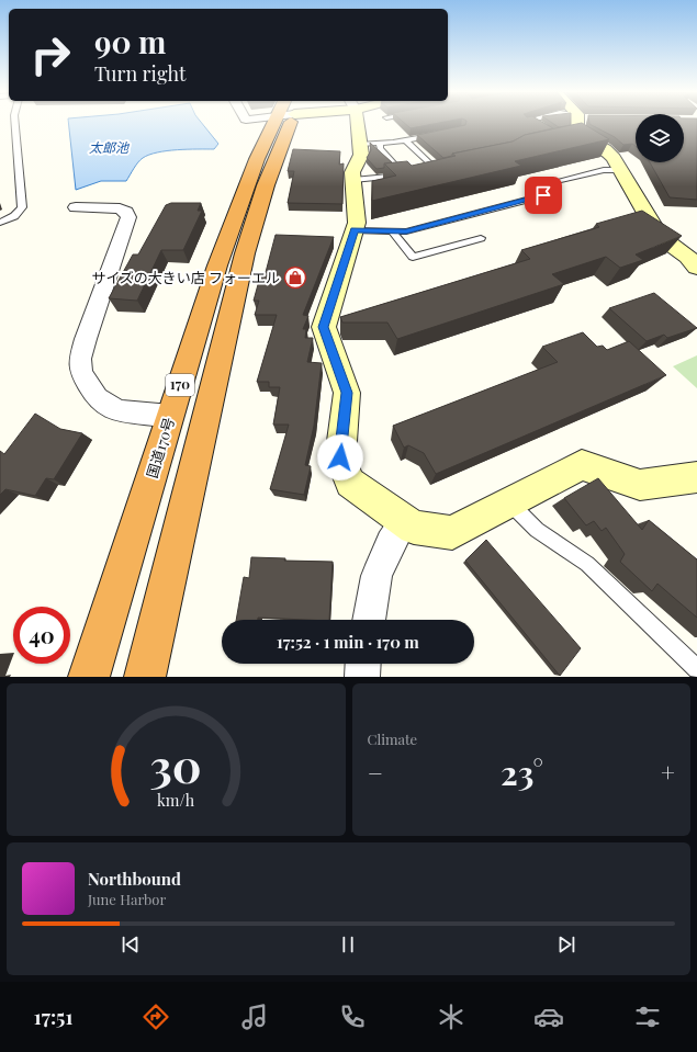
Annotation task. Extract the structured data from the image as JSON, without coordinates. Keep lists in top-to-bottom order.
{
  "streets": {
    "highway": ["170", "国道170号"]
  },
  "water": ["太郎池"],
  "places": {
    "shop": ["サイズの大きい店 フォーエル"]
  },
  "page": {
    "turn": ["90 m", "Turn right"],
    "limit": "40",
    "trip": "17:52 · 1 min · 170 m",
    "tile": "Climate",
    "heat": ["−", "23°", "+"],
    "song": ["Northbound", "June Harbor"],
    "tabs": "17:51",
    "gauge": ["30", "km/h"]
  }
}
